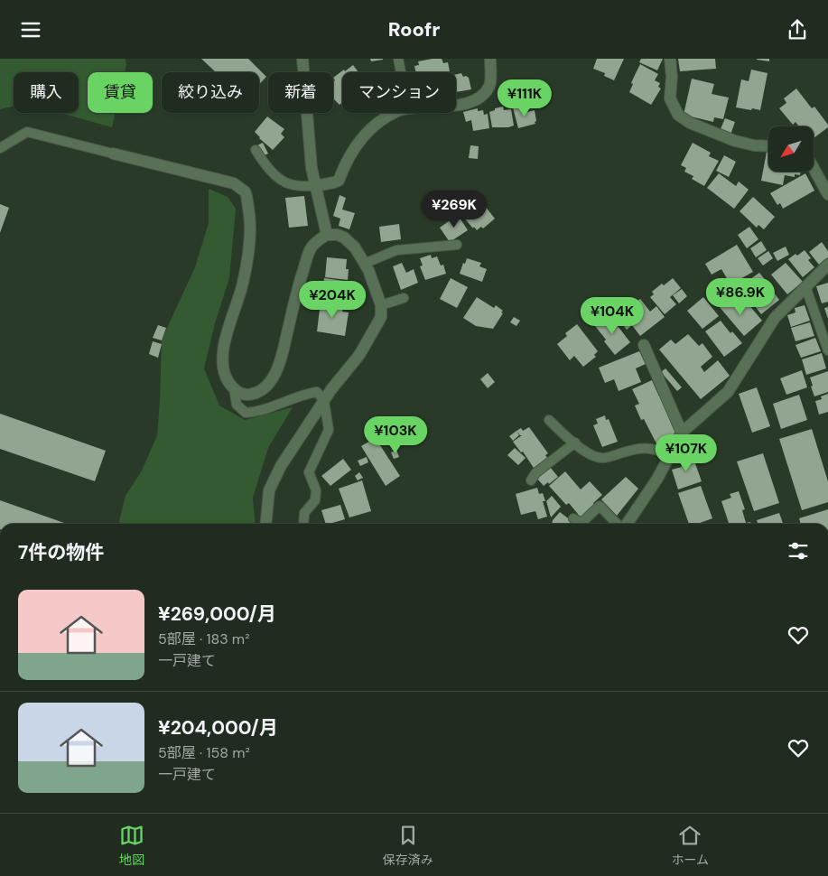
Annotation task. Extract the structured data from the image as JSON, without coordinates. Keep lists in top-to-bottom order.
{
  "north": "bottom left",
  "page": {
    "header": "Roofr",
    "chip": [
      "購入",
      "賃貸",
      "絞り込み",
      "新着",
      "マンション"
    ],
    "price": [
      "¥111K",
      "¥269K",
      "¥86.9K",
      "¥204K",
      "¥104K",
      "¥103K",
      "¥107K"
    ],
    "heading": "7件の物件",
    "list": [
      {
        "name": "¥269,000/月",
        "note": "5部屋 · 183 m² · 一戸建て"
      },
      {
        "name": "¥204,000/月",
        "note": "5部屋 · 158 m² · 一戸建て"
      }
    ],
    "tabs": ["地図", "保存済み", "ホーム"]
  }
}
